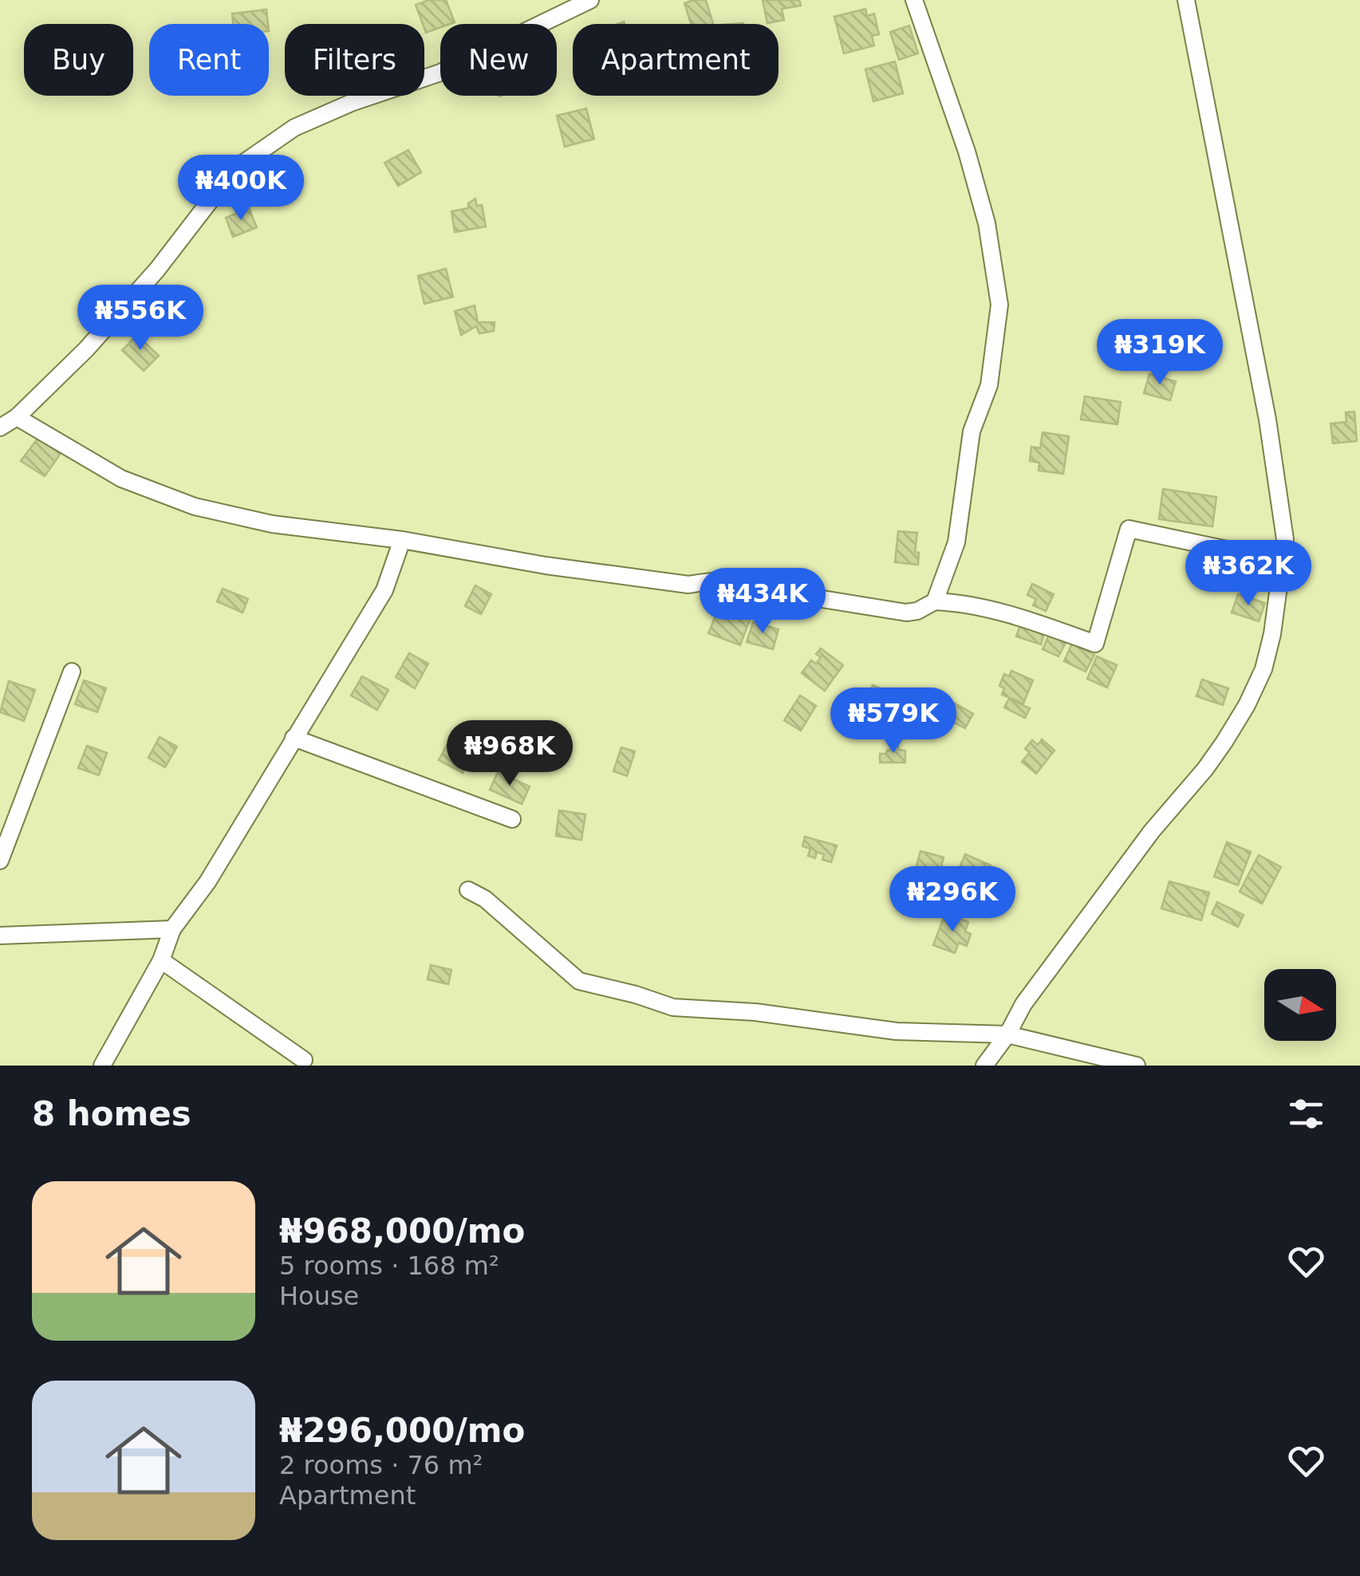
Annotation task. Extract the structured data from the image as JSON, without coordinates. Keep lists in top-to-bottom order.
{
  "north": "right",
  "page": {
    "chip": [
      "Buy",
      "Rent",
      "Filters",
      "New",
      "Apartment"
    ],
    "price": [
      "₦400K",
      "₦556K",
      "₦319K",
      "₦362K",
      "₦434K",
      "₦579K",
      "₦968K",
      "₦296K"
    ],
    "heading": "8 homes",
    "list": [
      {
        "name": "₦968,000/mo",
        "note": "5 rooms · 168 m² · House"
      },
      {
        "name": "₦296,000/mo",
        "note": "2 rooms · 76 m² · Apartment"
      }
    ]
  }
}
